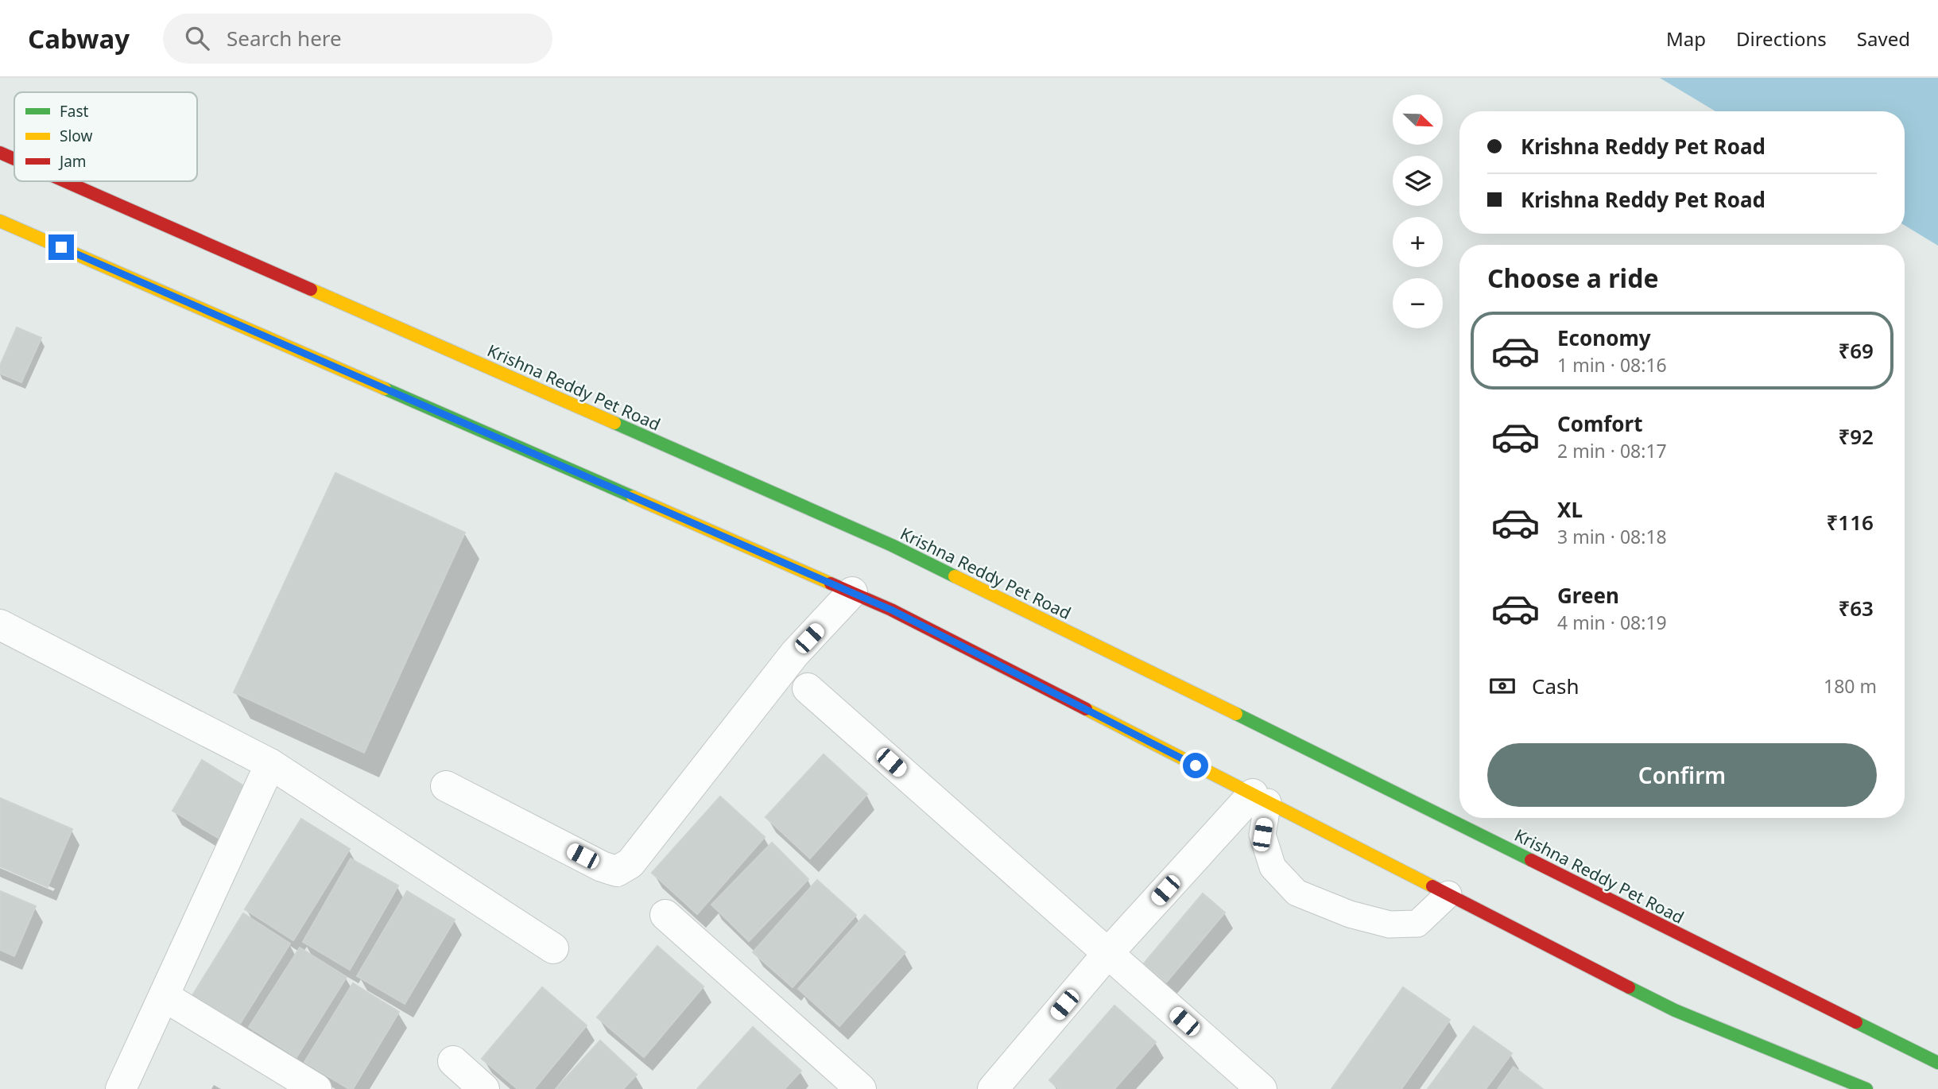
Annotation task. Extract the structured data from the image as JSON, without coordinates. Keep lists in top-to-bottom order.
{
  "streets": {
    "main road": ["Krishna Reddy Pet Road"]
  },
  "legend": ["Fast", "Slow", "Jam"],
  "north": "bottom right",
  "page": {
    "header": "Cabway",
    "search": "Search here",
    "nav": ["Map", "Directions", "Saved"],
    "map_buttons": ["+", "−"],
    "banner": ["Krishna Reddy Pet Road", "Krishna Reddy Pet Road"],
    "heading": "Choose a ride",
    "list": [
      {
        "name": "Economy",
        "note": "1 min · 08:16",
        "value": "₹69"
      },
      {
        "name": "Comfort",
        "note": "2 min · 08:17",
        "value": "₹92"
      },
      {
        "name": "XL",
        "note": "3 min · 08:18",
        "value": "₹116"
      },
      {
        "name": "Green",
        "note": "4 min · 08:19",
        "value": "₹63"
      }
    ],
    "pay": ["Cash", "180 m"],
    "buttons": "Confirm"
  }
}
